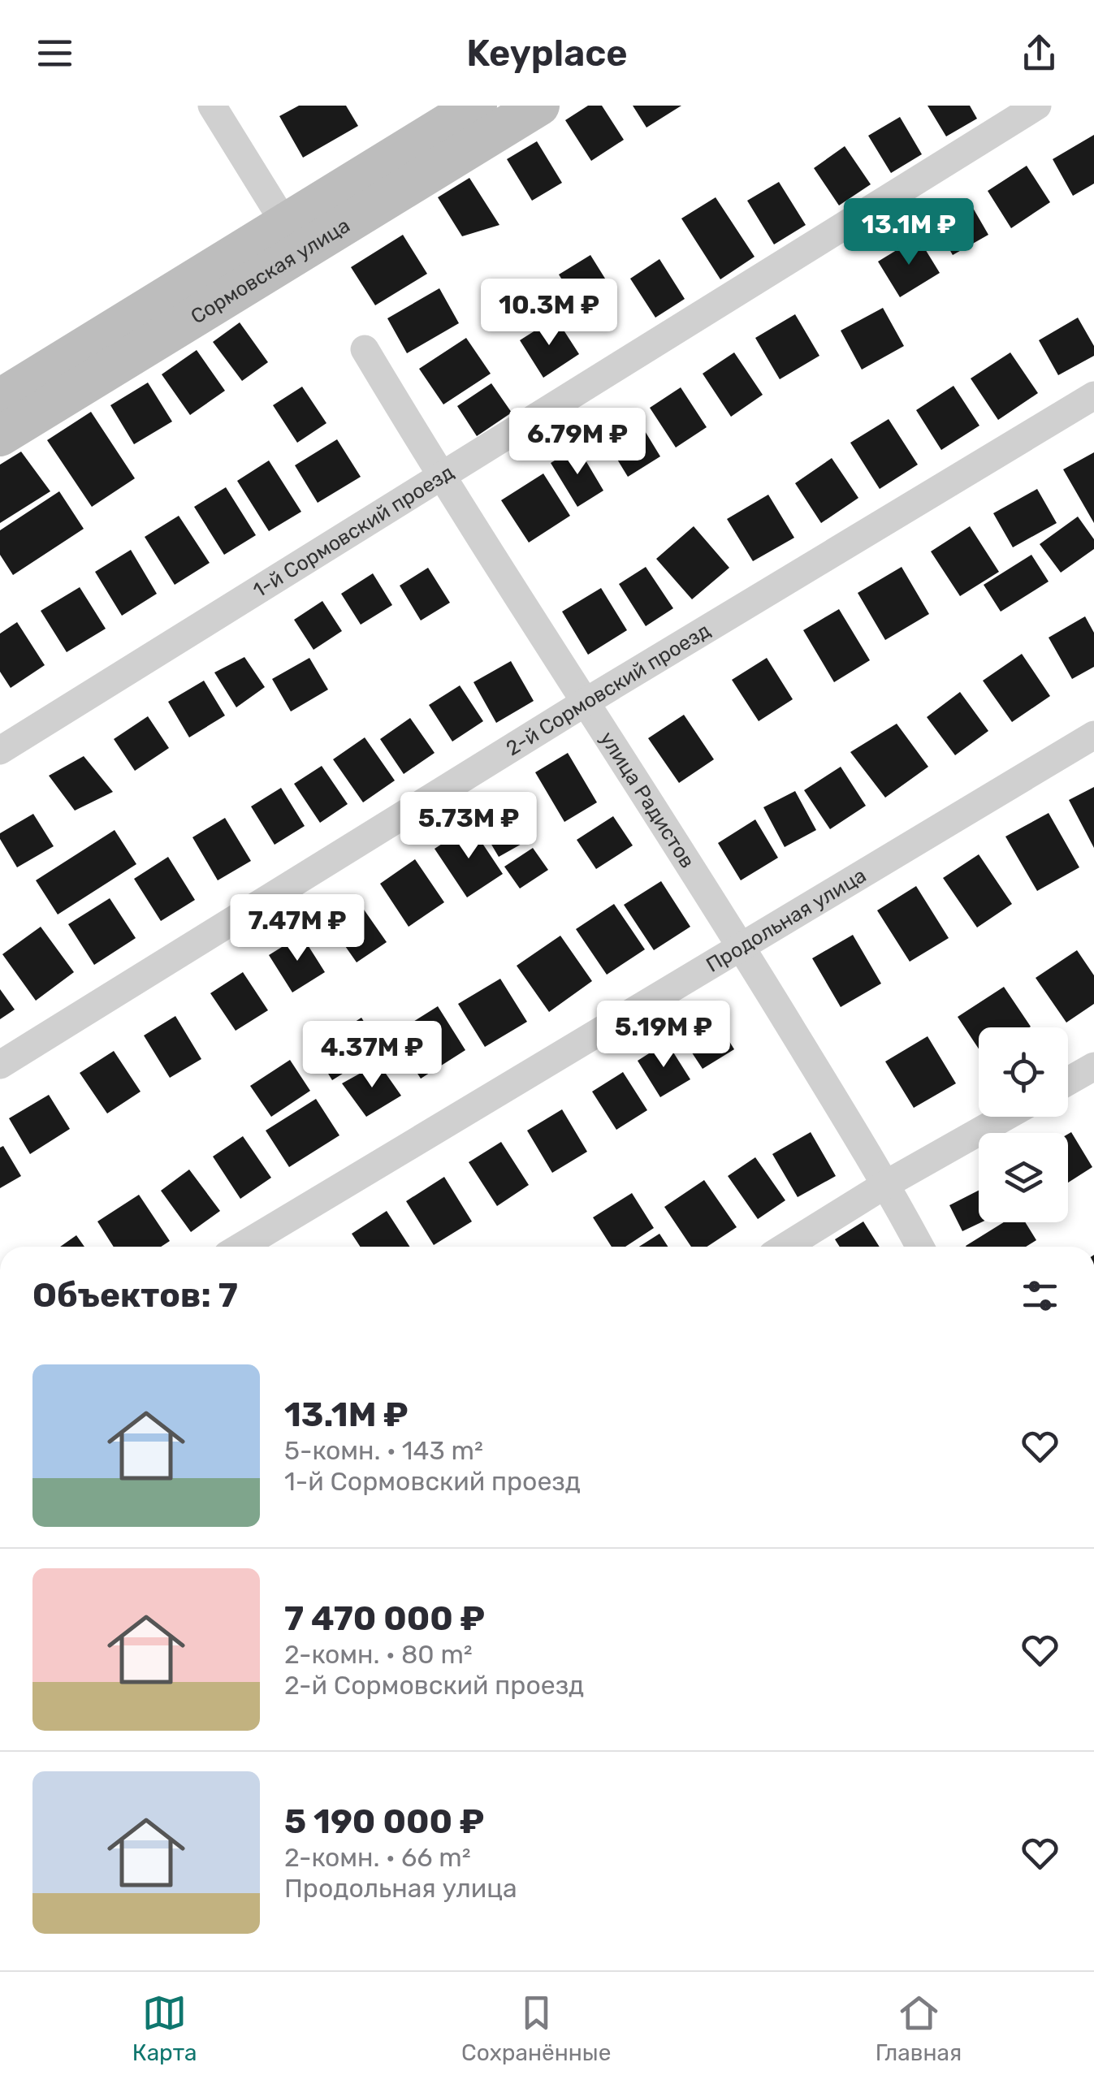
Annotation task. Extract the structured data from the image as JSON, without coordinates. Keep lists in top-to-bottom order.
{
  "streets": {
    "main road": ["Сормовская улица"],
    "street": [
      "1-й Сормовский проезд",
      "2-й Сормовский проезд",
      "улица Радистов",
      "Продольная улица"
    ]
  },
  "crossings": [
    ["1-й Сормовский проезд", "улица Радистов"],
    ["2-й Сормовский проезд", "улица Радистов"],
    ["улица Радистов", "Продольная улица"]
  ],
  "page": {
    "header": "Keyplace",
    "price": [
      "13.1M ₽",
      "10.3M ₽",
      "6.79M ₽",
      "5.73M ₽",
      "7.47M ₽",
      "5.19M ₽",
      "4.37M ₽"
    ],
    "heading": "Объектов: 7",
    "list": [
      {
        "name": "13.1M ₽",
        "note": "5-комн. · 143 m² · 1-й Сормовский проезд"
      },
      {
        "name": "7 470 000 ₽",
        "note": "2-комн. · 80 m² · 2-й Сормовский проезд"
      },
      {
        "name": "5 190 000 ₽",
        "note": "2-комн. · 66 m² · Продольная улица"
      }
    ],
    "tabs": ["Карта", "Сохранённые", "Главная"]
  }
}
